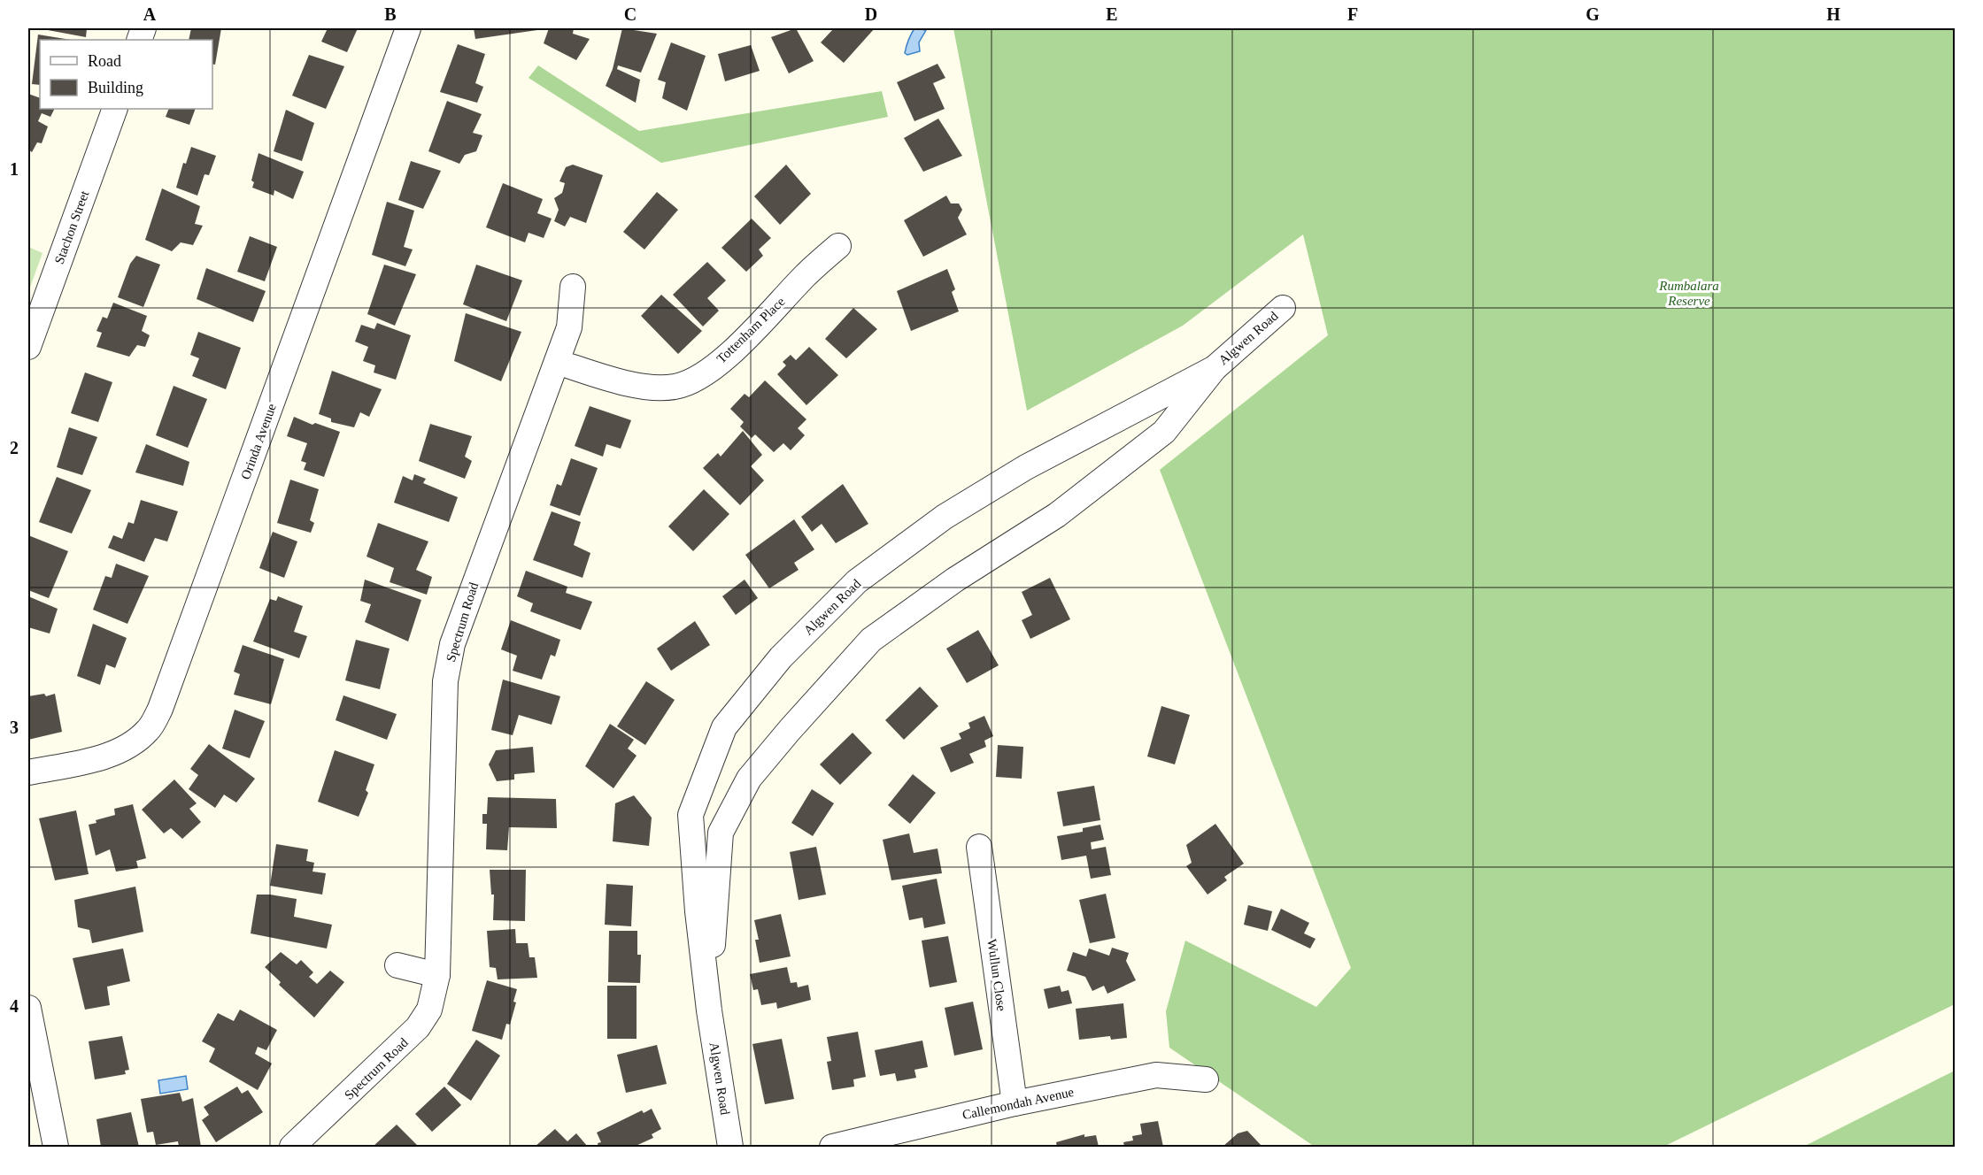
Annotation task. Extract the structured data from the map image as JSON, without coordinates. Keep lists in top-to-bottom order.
{
  "streets": {
    "street": [
      "Stachon Street",
      "Tottenham Place",
      "Algwen Road",
      "Orinda Avenue",
      "Spectrum Road",
      "Wullun Close",
      "Callemondah Avenue"
    ]
  },
  "crossings": [
    ["Tottenham Place", "Spectrum Road"],
    ["Wullun Close", "Callemondah Avenue"]
  ],
  "parks": ["Rumbalara Reserve"],
  "legend": ["Road", "Building"],
  "grid": {
    "columns": [
      "A",
      "B",
      "C",
      "D",
      "E",
      "F",
      "G",
      "H"
    ],
    "rows": [
      "1",
      "2",
      "3",
      "4"
    ]
  }
}
